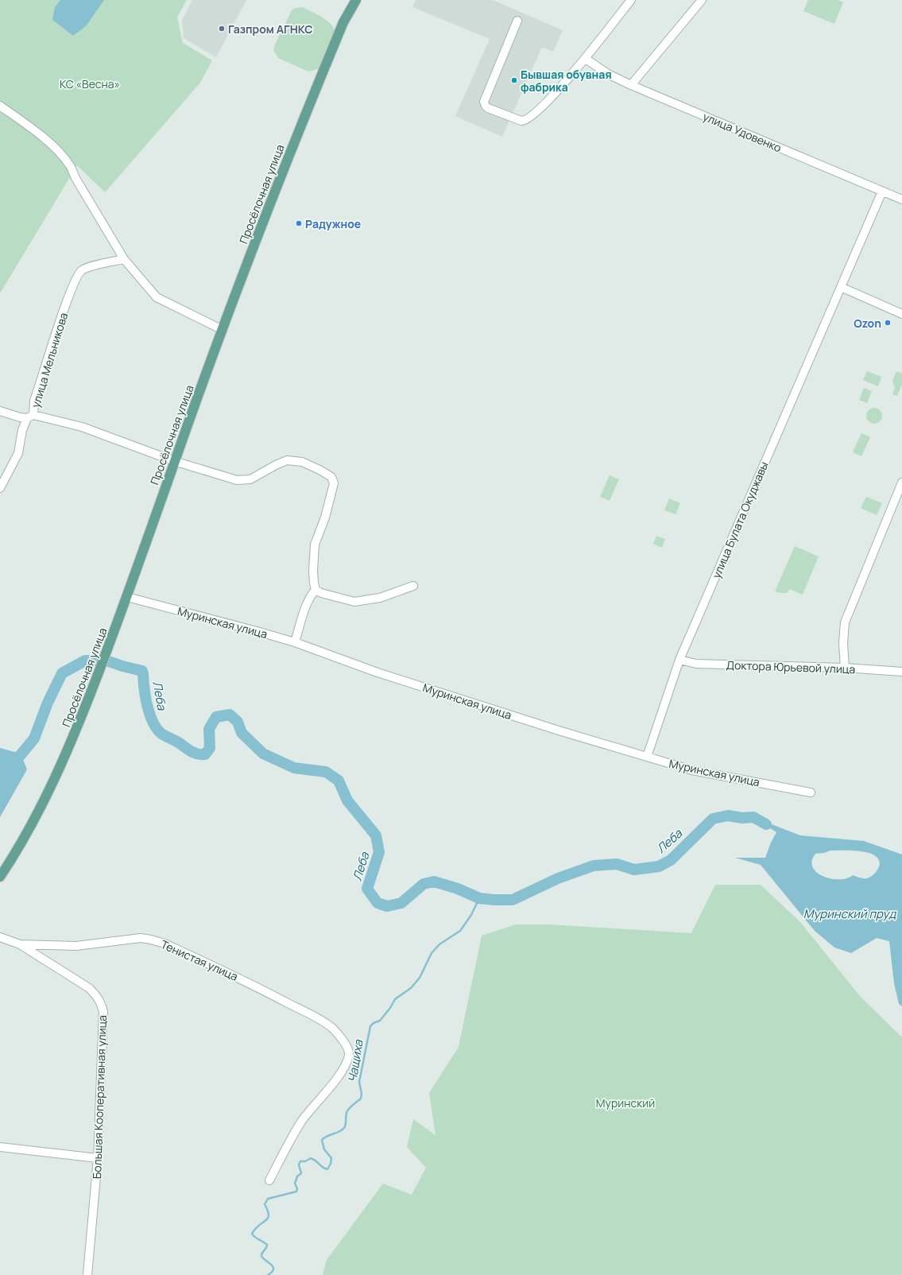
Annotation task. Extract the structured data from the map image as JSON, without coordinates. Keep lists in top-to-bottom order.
{
  "streets": {
    "main road": ["Просёлочная улица"],
    "street": [
      "улица Удовенко",
      "улица Мельникова",
      "улица Булата Окуджавы",
      "Муринская улица",
      "Доктора Юрьевой улица",
      "Тенистая улица",
      "Большая Кооперативная улица"
    ]
  },
  "crossings": [
    ["улица Удовенко", "улица Булата Окуджавы"],
    ["Просёлочная улица", "Муринская улица"],
    ["улица Булата Окуджавы", "Муринская улица"],
    ["улица Булата Окуджавы", "Доктора Юрьевой улица"],
    ["Тенистая улица", "Большая Кооперативная улица"]
  ],
  "water": ["Леба", "Муринский пруд", "Чащиха"],
  "parks": ["КС «Весна»", "Муринский"],
  "places": [
    "Газпром АГНКС",
    "Бывшая обувная фабрика",
    "Радужное",
    "Ozon"
  ]
}
